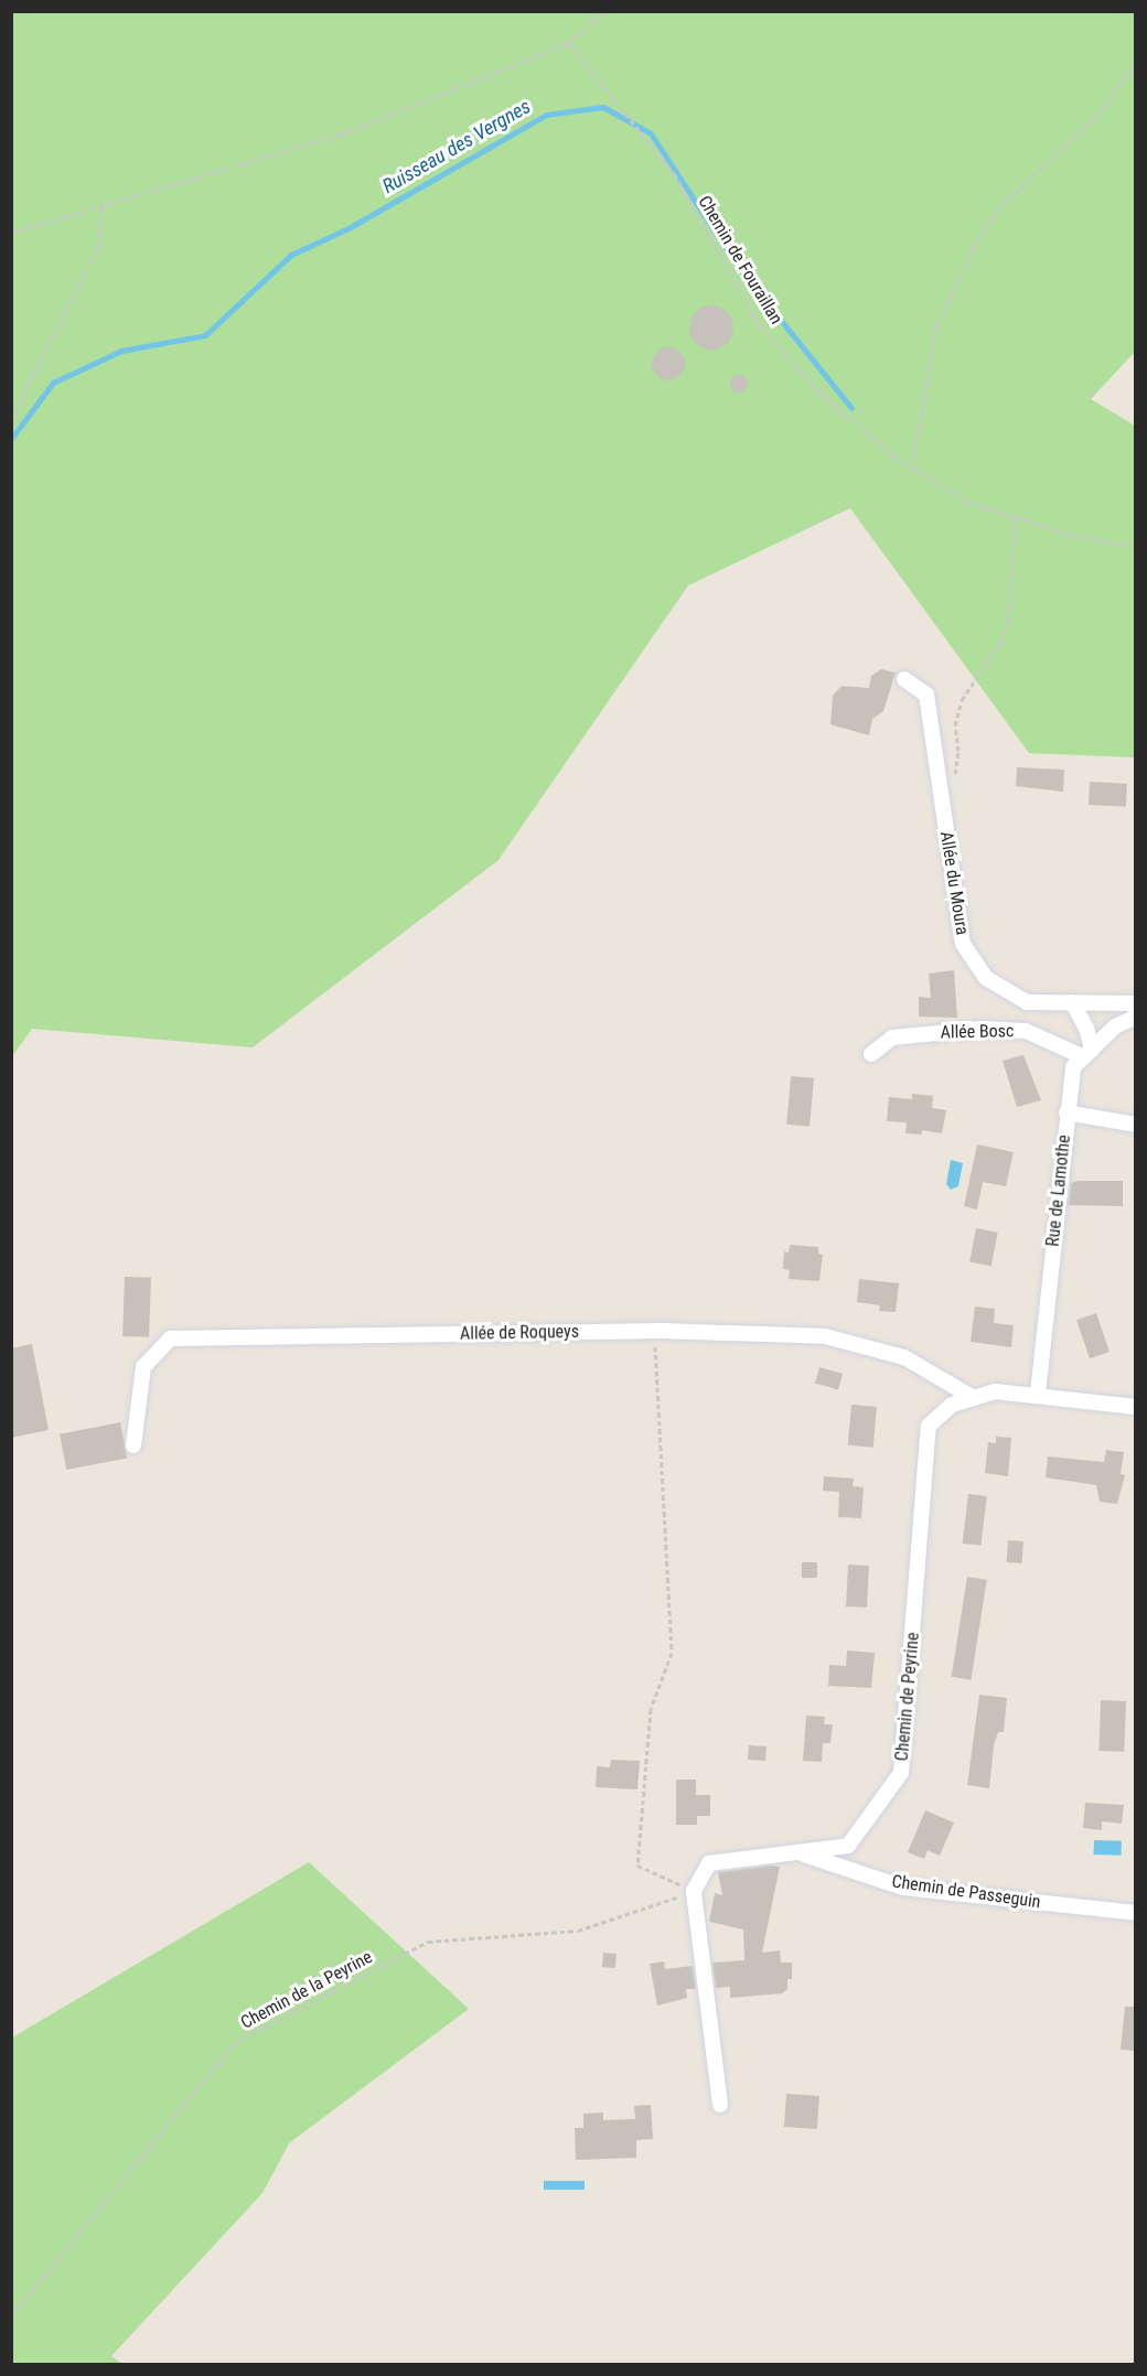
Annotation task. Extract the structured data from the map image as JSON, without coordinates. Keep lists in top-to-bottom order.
{
  "streets": {
    "street": [
      "Allée du Moura",
      "Allée Bosc",
      "Rue de Lamothe",
      "Allée de Roqueys",
      "Chemin de Peyrine",
      "Chemin de Passeguin"
    ],
    "path": ["Chemin de Fouraillan", "Chemin de la Peyrine"]
  },
  "crossings": [
    ["Allée Bosc", "Rue de Lamothe"],
    ["Rue de Lamothe", "Chemin de Peyrine"],
    ["Allée de Roqueys", "Chemin de Peyrine"],
    ["Chemin de Peyrine", "Chemin de Passeguin"],
    ["Chemin de Peyrine", "Chemin de la Peyrine"]
  ],
  "water": ["Ruisseau des Vergnes"]
}
